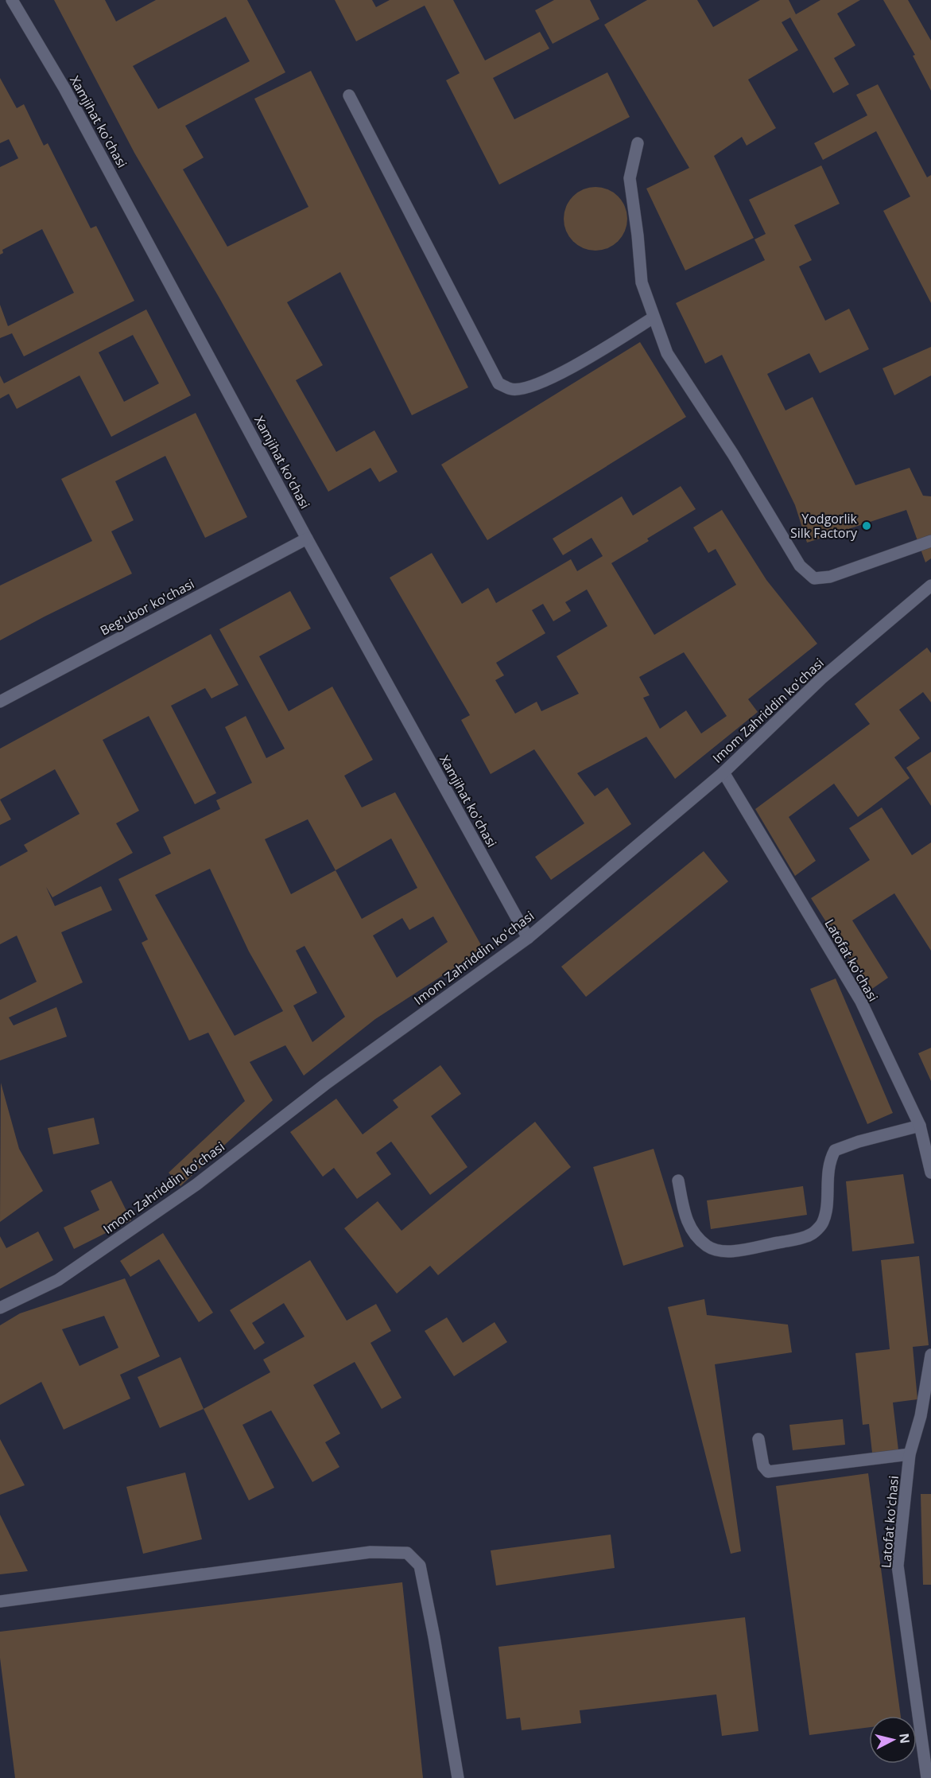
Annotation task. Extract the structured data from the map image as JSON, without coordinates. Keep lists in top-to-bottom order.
{
  "streets": {
    "street": [
      "Xamjihat ko'chasi",
      "Beg'ubor ko'chasi",
      "Imom Zahriddin koʻchasi",
      "Latofat koʻchasi"
    ]
  },
  "crossings": [
    ["Xamjihat ko'chasi", "Beg'ubor ko'chasi"],
    ["Xamjihat ko'chasi", "Imom Zahriddin koʻchasi"],
    ["Imom Zahriddin koʻchasi", "Latofat koʻchasi"]
  ],
  "places": ["Yodgorlik Silk Factory"],
  "north": "right"
}
